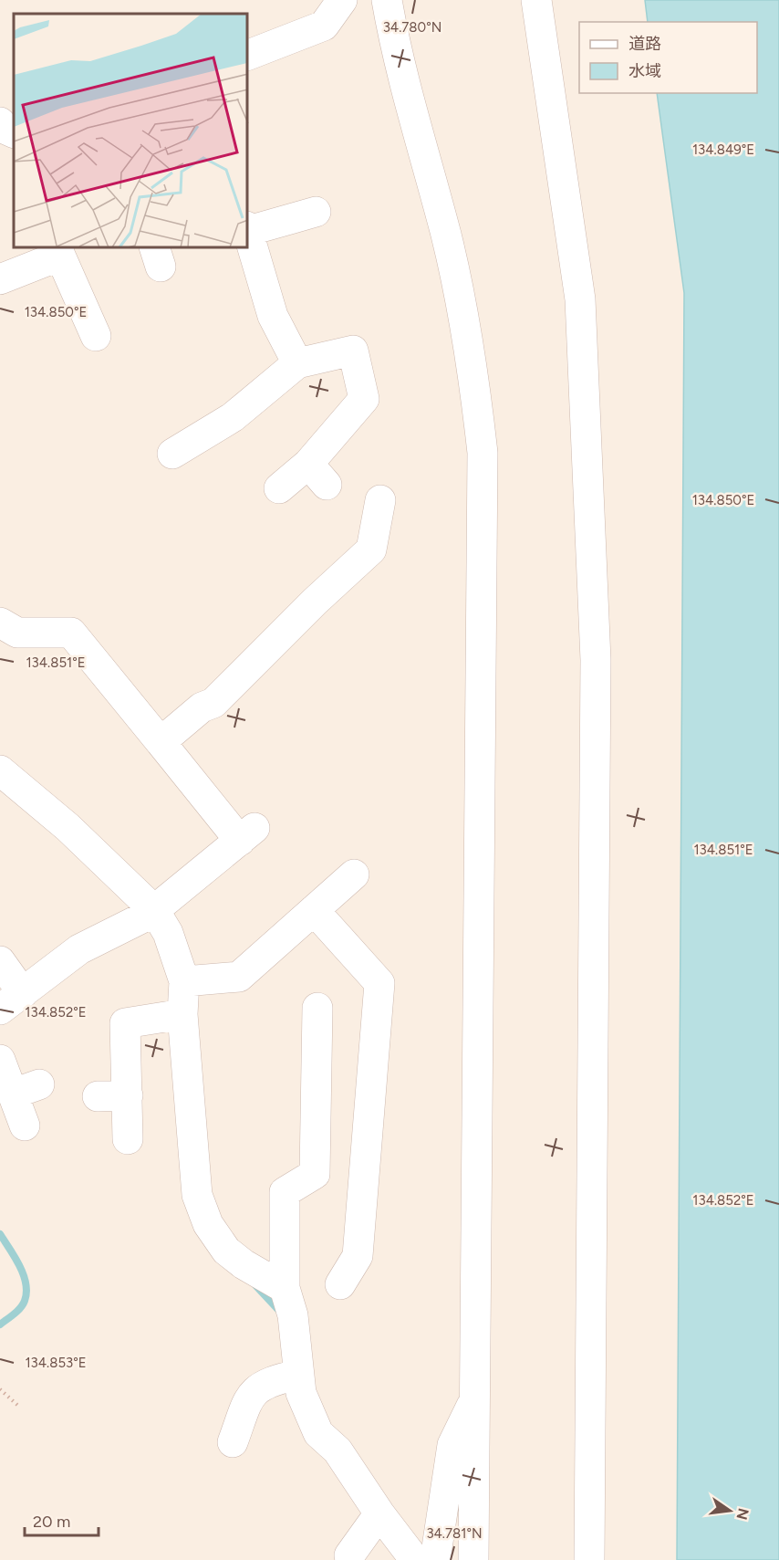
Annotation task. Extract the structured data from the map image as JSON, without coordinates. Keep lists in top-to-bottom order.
{
  "legend": ["道路", "水域"],
  "scale_bar": "20 m",
  "north": "right",
  "coordinates": [
    "34.780°N",
    "134.849°E",
    "134.850°E",
    "134.851°E",
    "134.852°E",
    "134.853°E",
    "34.781°N"
  ]
}
